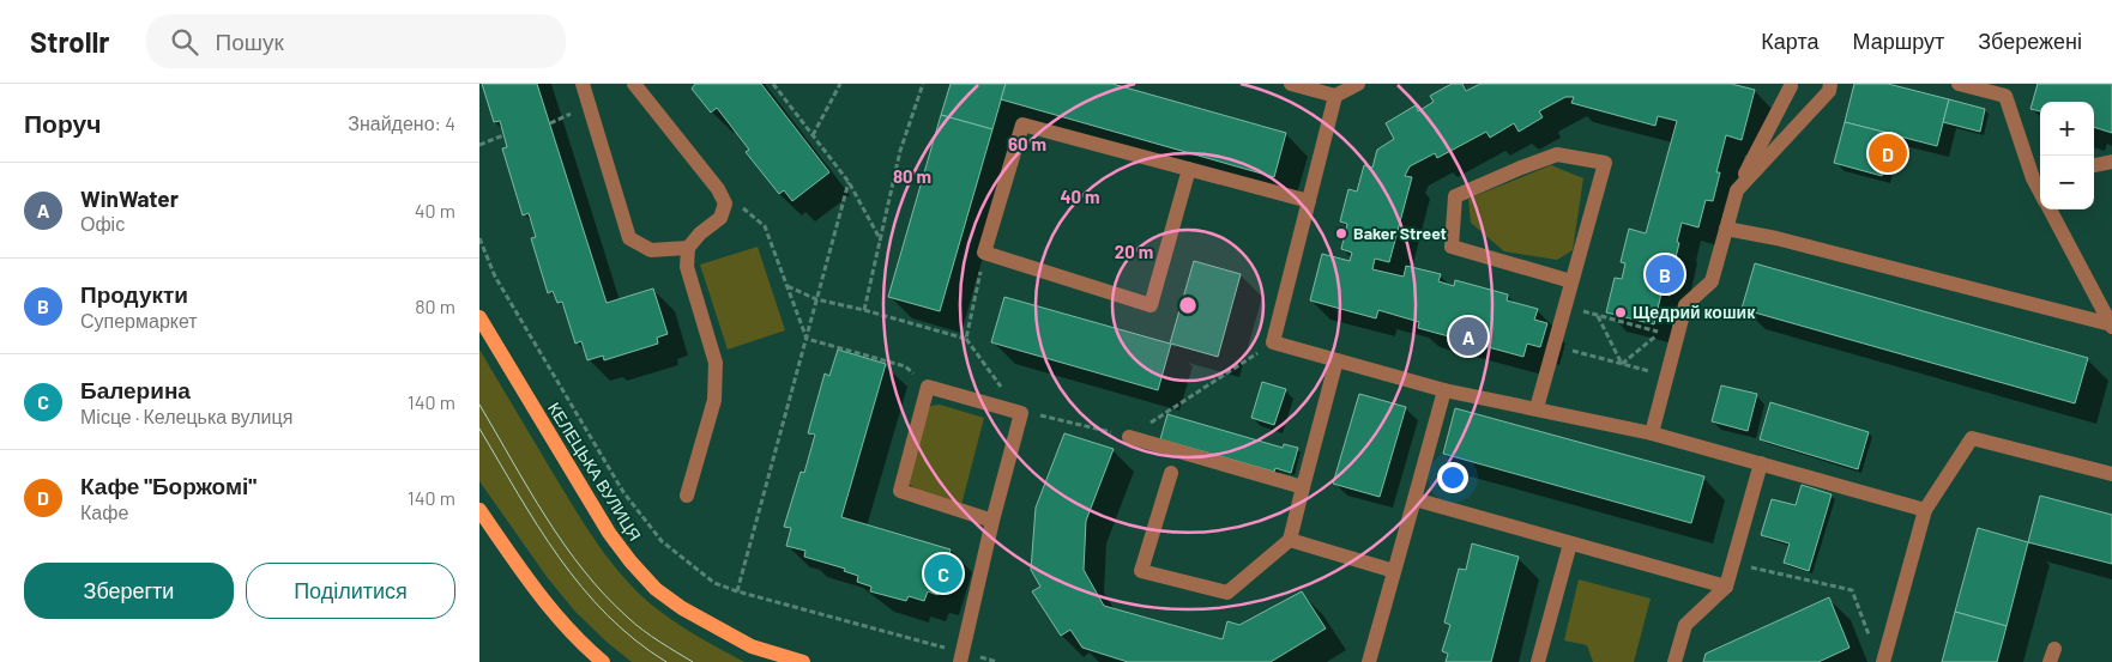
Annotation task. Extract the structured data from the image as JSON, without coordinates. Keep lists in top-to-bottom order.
{
  "streets": {
    "main road": ["КЕЛЕЦЬКА ВУЛИЦЯ"]
  },
  "places": ["Baker Street", "Щедрий кошик"],
  "page": {
    "header": "Strollr",
    "search": "Пошук",
    "nav": ["Карта", "Маршрут", "Збережені"],
    "heading": ["Поруч", "Знайдено: 4"],
    "map_buttons": ["+", "−"],
    "pins": [
      "D",
      "B",
      "A",
      "C"
    ],
    "list": [
      {
        "mark": "A",
        "name": "WinWater",
        "note": "Офіс",
        "value": "40 m"
      },
      {
        "mark": "B",
        "name": "Продукти",
        "note": "Супермаркет",
        "value": "80 m"
      },
      {
        "mark": "C",
        "name": "Балерина",
        "note": "Місце · Келецька вулиця",
        "value": "140 m"
      },
      {
        "mark": "D",
        "name": "Кафе \"Боржомі\"",
        "note": "Кафе",
        "value": "140 m"
      }
    ],
    "buttons": ["Зберегти", "Поділитися"]
  },
  "rings": [
    "60 m",
    "80 m",
    "40 m",
    "20 m"
  ]
}
